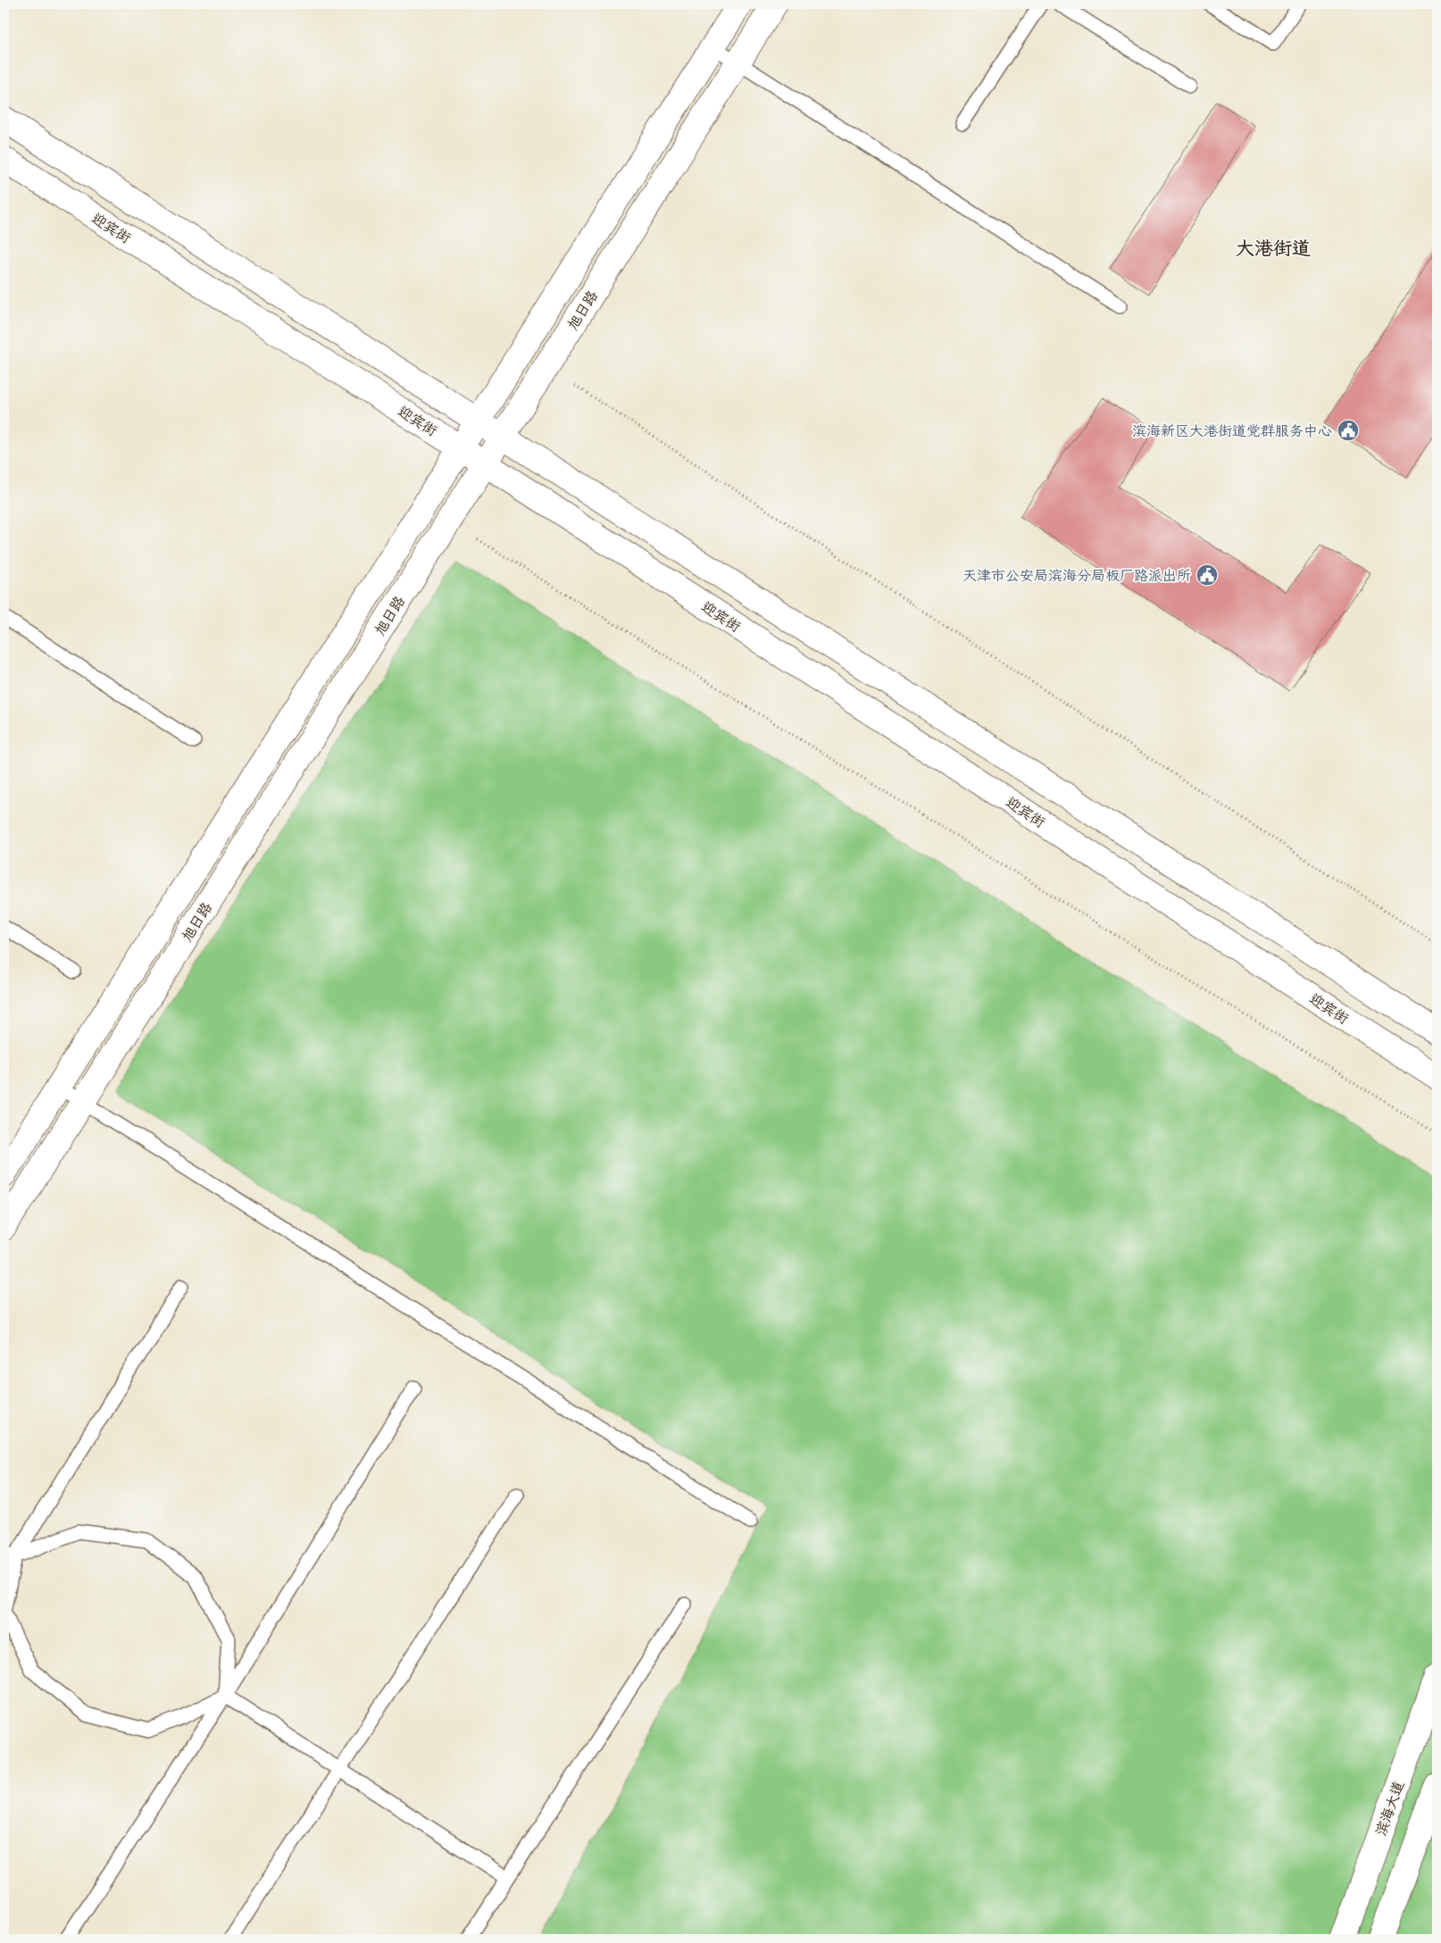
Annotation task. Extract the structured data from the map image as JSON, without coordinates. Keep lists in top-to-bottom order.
{
  "streets": {
    "main road": ["迎宾街", "旭日路", "滨海大道"]
  },
  "crossings": [
    ["迎宾街", "旭日路"]
  ],
  "districts": ["大港街道"],
  "places": {
    "public building": ["滨海新区大港街道党群服务中心", "天津市公安局滨海分局板厂路派出所"]
  }
}
